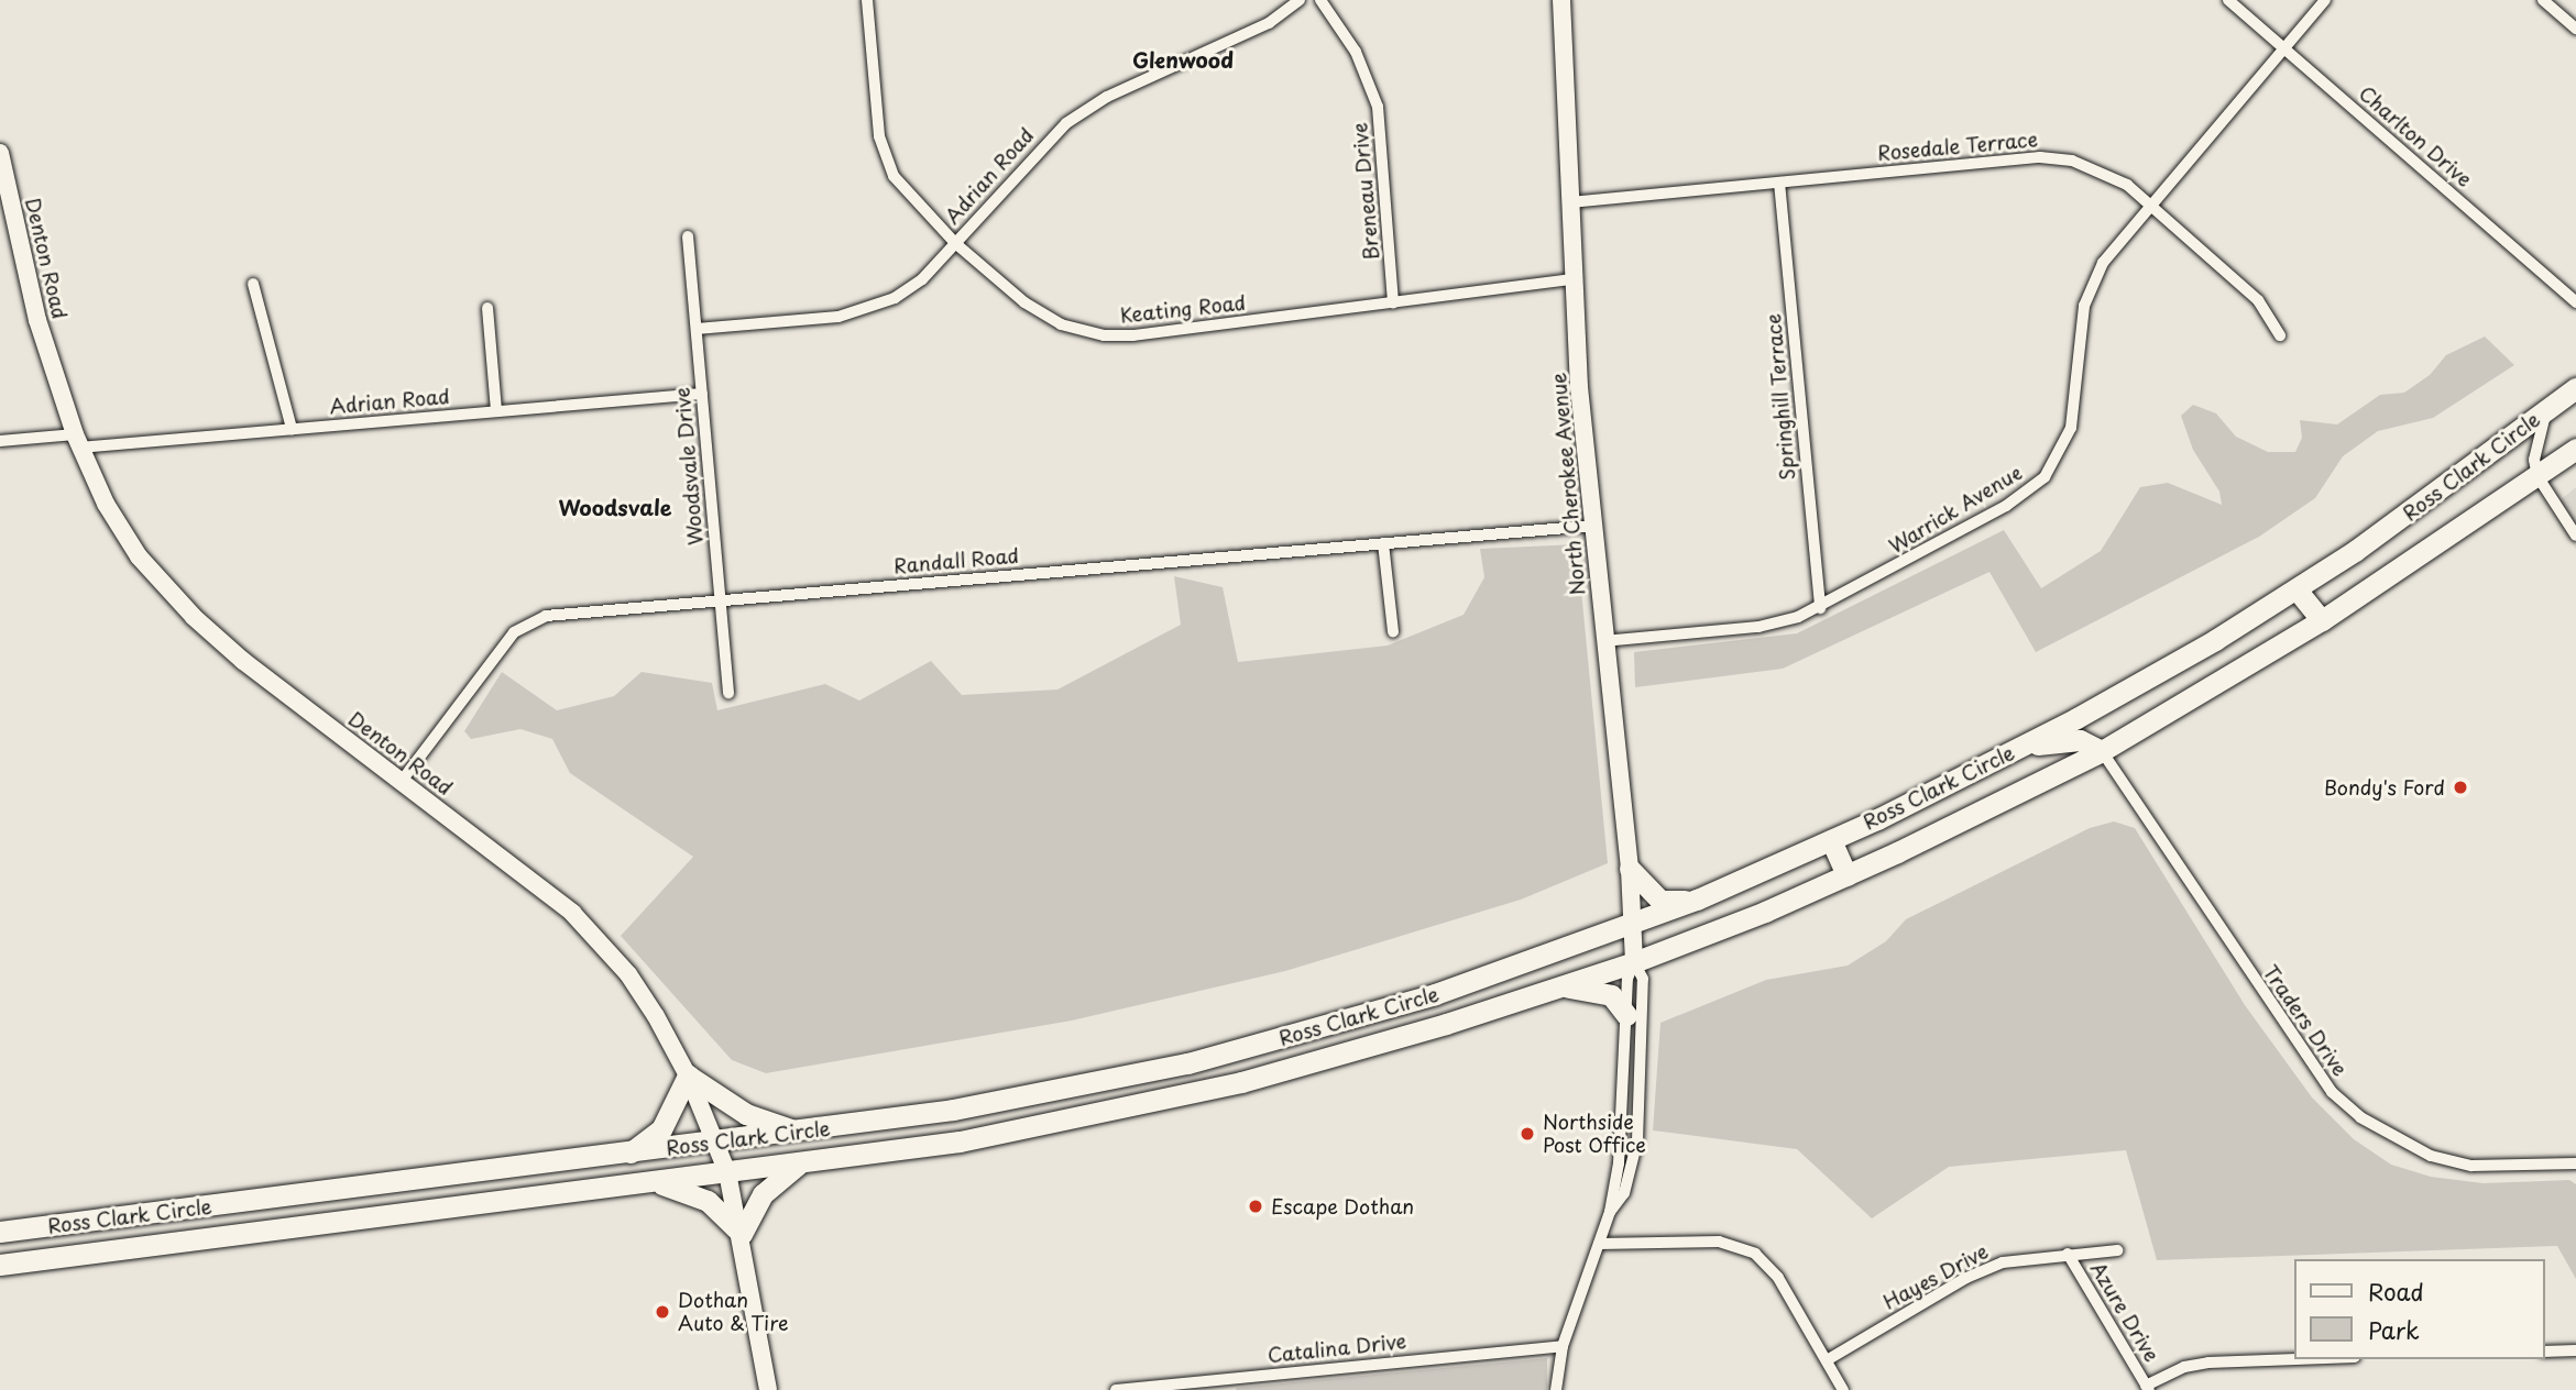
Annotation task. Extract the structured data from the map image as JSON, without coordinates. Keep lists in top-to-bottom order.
{
  "streets": {
    "highway": ["Ross Clark Circle"],
    "street": [
      "Charlton Drive",
      "Rosedale Terrace",
      "Adrian Road",
      "Breneau Drive",
      "Denton Road",
      "Keating Road",
      "Springhill Terrace",
      "Woodsvale Drive",
      "North Cherokee Avenue",
      "Warrick Avenue",
      "Randall Road",
      "Traders Drive",
      "Hayes Drive",
      "Azure Drive",
      "Catalina Drive"
    ]
  },
  "crossings": [
    ["Charlton Drive", "Warrick Avenue"],
    ["Rosedale Terrace", "Springhill Terrace"],
    ["Rosedale Terrace", "North Cherokee Avenue"],
    ["Rosedale Terrace", "Warrick Avenue"],
    ["Adrian Road", "Denton Road"],
    ["Adrian Road", "Keating Road"],
    ["Adrian Road", "Woodsvale Drive"],
    ["Breneau Drive", "Keating Road"],
    ["Denton Road", "Ross Clark Circle"],
    ["Denton Road", "Randall Road"],
    ["Keating Road", "North Cherokee Avenue"],
    ["Springhill Terrace", "Warrick Avenue"],
    ["Woodsvale Drive", "Randall Road"],
    ["Ross Clark Circle", "North Cherokee Avenue"],
    ["Ross Clark Circle", "Traders Drive"],
    ["North Cherokee Avenue", "Warrick Avenue"],
    ["North Cherokee Avenue", "Randall Road"],
    ["North Cherokee Avenue", "Catalina Drive"],
    ["Hayes Drive", "Azure Drive"]
  ],
  "districts": ["Glenwood", "Woodsvale"],
  "places": [
    "Bondy's Ford",
    "Northside Post Office",
    "Escape Dothan",
    "Dothan Auto & Tire"
  ],
  "legend": ["Road", "Park"]
}
